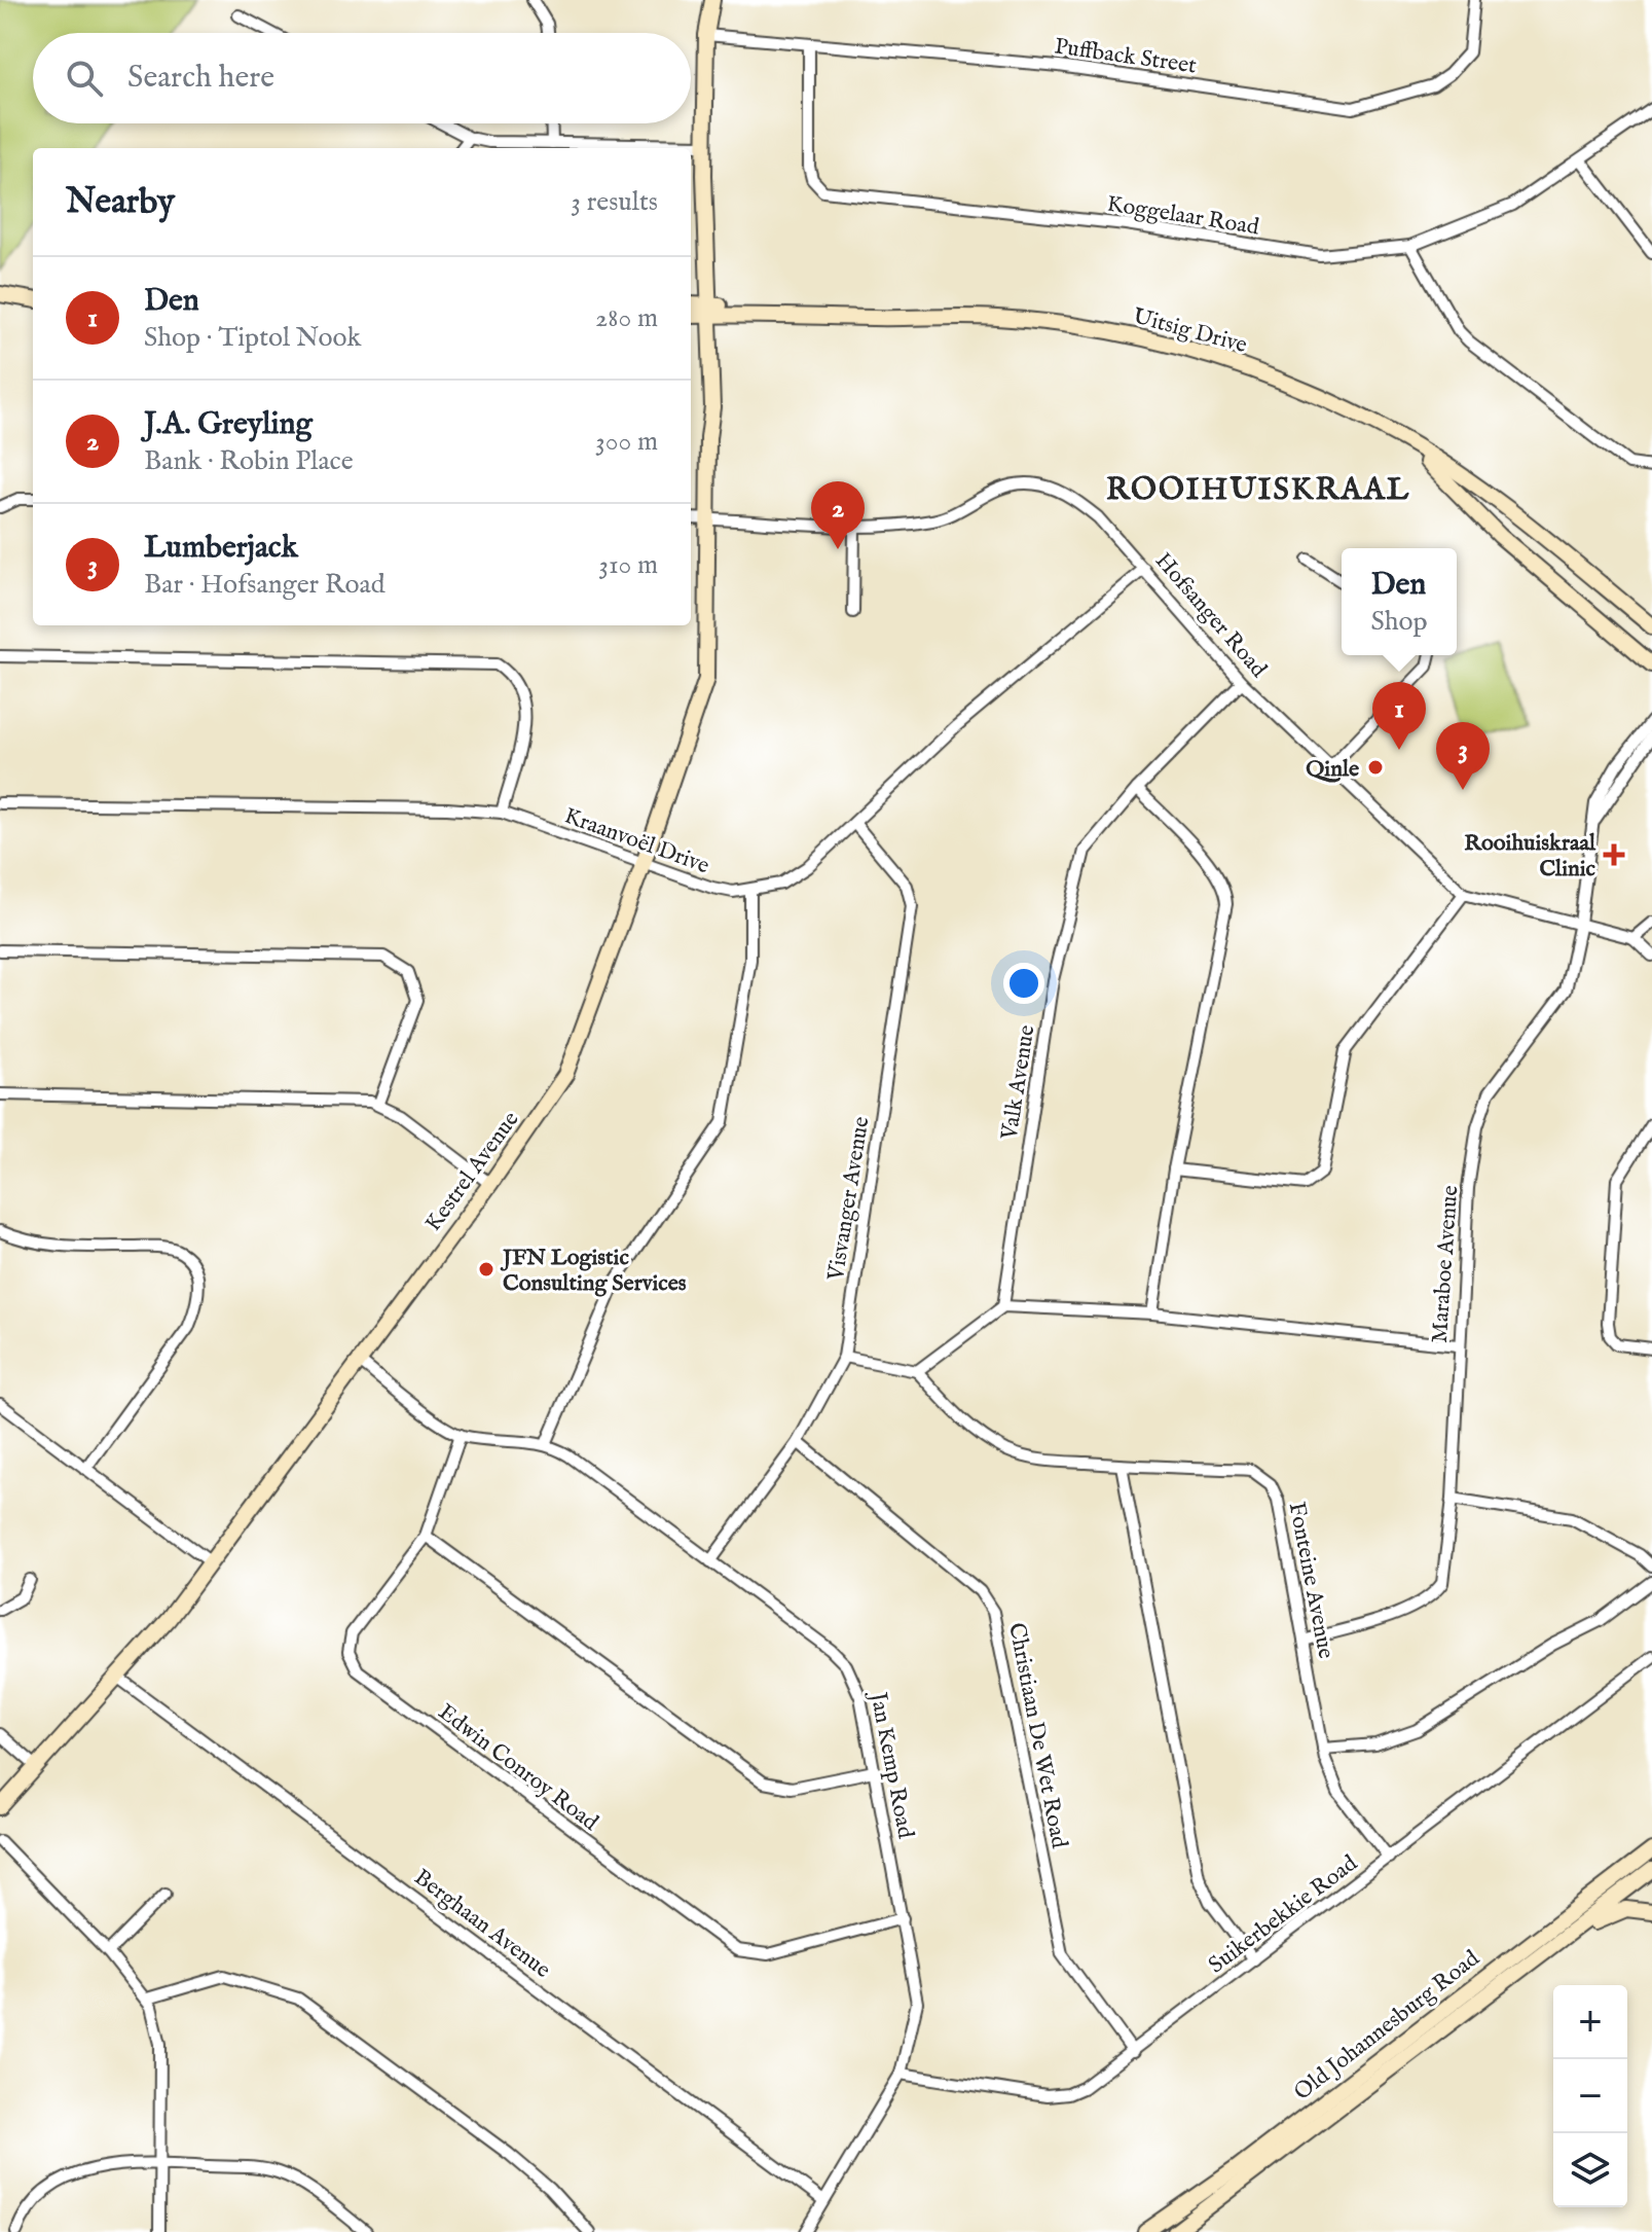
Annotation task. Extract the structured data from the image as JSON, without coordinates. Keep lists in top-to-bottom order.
{
  "streets": {
    "main road": ["Uitsig Drive", "Kestrel Avenue", "Old Johannesburg Road"],
    "street": [
      "Puffback Street",
      "Koggelaar Road",
      "Hofsanger Road",
      "Kraanvoël Drive",
      "Valk Avenue",
      "Visvanger Avenue",
      "Maraboe Avenue",
      "Fonteine Avenue",
      "Christiaan De Wet Road",
      "Jan Kemp Road",
      "Edwin Conroy Road",
      "Suikerbekkie Road",
      "Berghaan Avenue"
    ]
  },
  "crossings": [
    ["Puffback Street", "Koggelaar Road"],
    ["Puffback Street", "Kestrel Avenue"],
    ["Uitsig Drive", "Kestrel Avenue"],
    ["Hofsanger Road", "Kraanvoël Drive"],
    ["Hofsanger Road", "Valk Avenue"],
    ["Hofsanger Road", "Kestrel Avenue"],
    ["Hofsanger Road", "Maraboe Avenue"],
    ["Kraanvoël Drive", "Kestrel Avenue"],
    ["Kraanvoël Drive", "Visvanger Avenue"],
    ["Kestrel Avenue", "Jan Kemp Road"],
    ["Kestrel Avenue", "Berghaan Avenue"],
    ["Visvanger Avenue", "Christiaan De Wet Road"],
    ["Visvanger Avenue", "Jan Kemp Road"],
    ["Maraboe Avenue", "Fonteine Avenue"],
    ["Fonteine Avenue", "Suikerbekkie Road"],
    ["Christiaan De Wet Road", "Suikerbekkie Road"],
    ["Jan Kemp Road", "Edwin Conroy Road"],
    ["Jan Kemp Road", "Suikerbekkie Road"],
    ["Jan Kemp Road", "Berghaan Avenue"]
  ],
  "districts": ["ROOIHUISKRAAL"],
  "places": {
    "other": ["Qinle", "JFN Logistic Consulting Services"],
    "health": ["Rooihuiskraal Clinic"]
  },
  "page": {
    "search": "Search here",
    "heading": ["Nearby", "3 results"],
    "list": [
      {
        "mark": "1",
        "name": "Den",
        "note": "Shop · Tiptol Nook",
        "value": "280 m"
      },
      {
        "mark": "2",
        "name": "J.A. Greyling",
        "note": "Bank · Robin Place",
        "value": "300 m"
      },
      {
        "mark": "3",
        "name": "Lumberjack",
        "note": "Bar · Hofsanger Road",
        "value": "310 m"
      }
    ],
    "pins": ["2", "1", "3"],
    "popup": ["Den", "Shop"],
    "map_buttons": ["+", "−"]
  }
}
